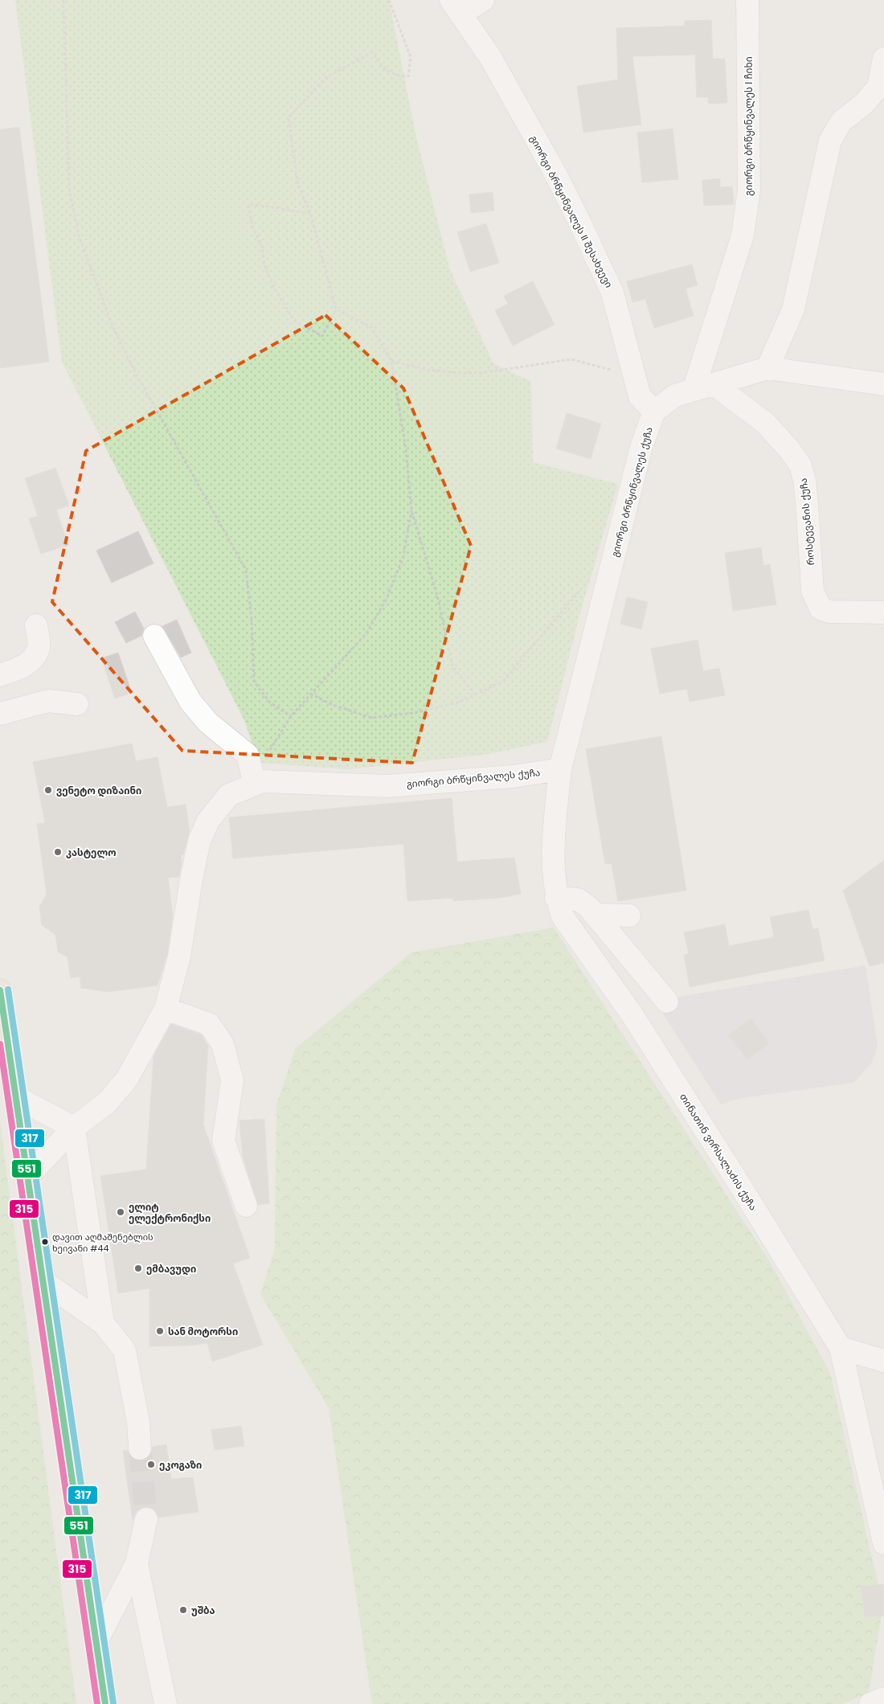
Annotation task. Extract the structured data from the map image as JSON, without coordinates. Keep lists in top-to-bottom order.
{
  "streets": {
    "street": [
      "გიორგი ბრწყინვალეს I ჩიხი",
      "გიორგი ბრწყინვალეს II შესახვევი",
      "გიორგი ბრწყინვალეს ქუჩა",
      "როსტევანის ქუჩა",
      "თინათინ ვირსალაძის ქუჩა"
    ]
  },
  "crossings": [
    ["გიორგი ბრწყინვალეს I ჩიხი", "როსტევანის ქუჩა"],
    ["გიორგი ბრწყინვალეს II შესახვევი", "გიორგი ბრწყინვალეს ქუჩა"],
    ["გიორგი ბრწყინვალეს ქუჩა", "თინათინ ვირსალაძის ქუჩა"]
  ],
  "places": [
    "ვენეტო დიზაინი",
    "კასტელო",
    "ელიტ ელექტრონიქსი",
    "დავით აღმაშენებლის ხეივანი #44",
    "ემბავუდი",
    "სან მოტორსი",
    "ეკოგაზი",
    "უშბა"
  ],
  "lines": ["transit line 317", "transit line 551", "transit line 315"]
}
